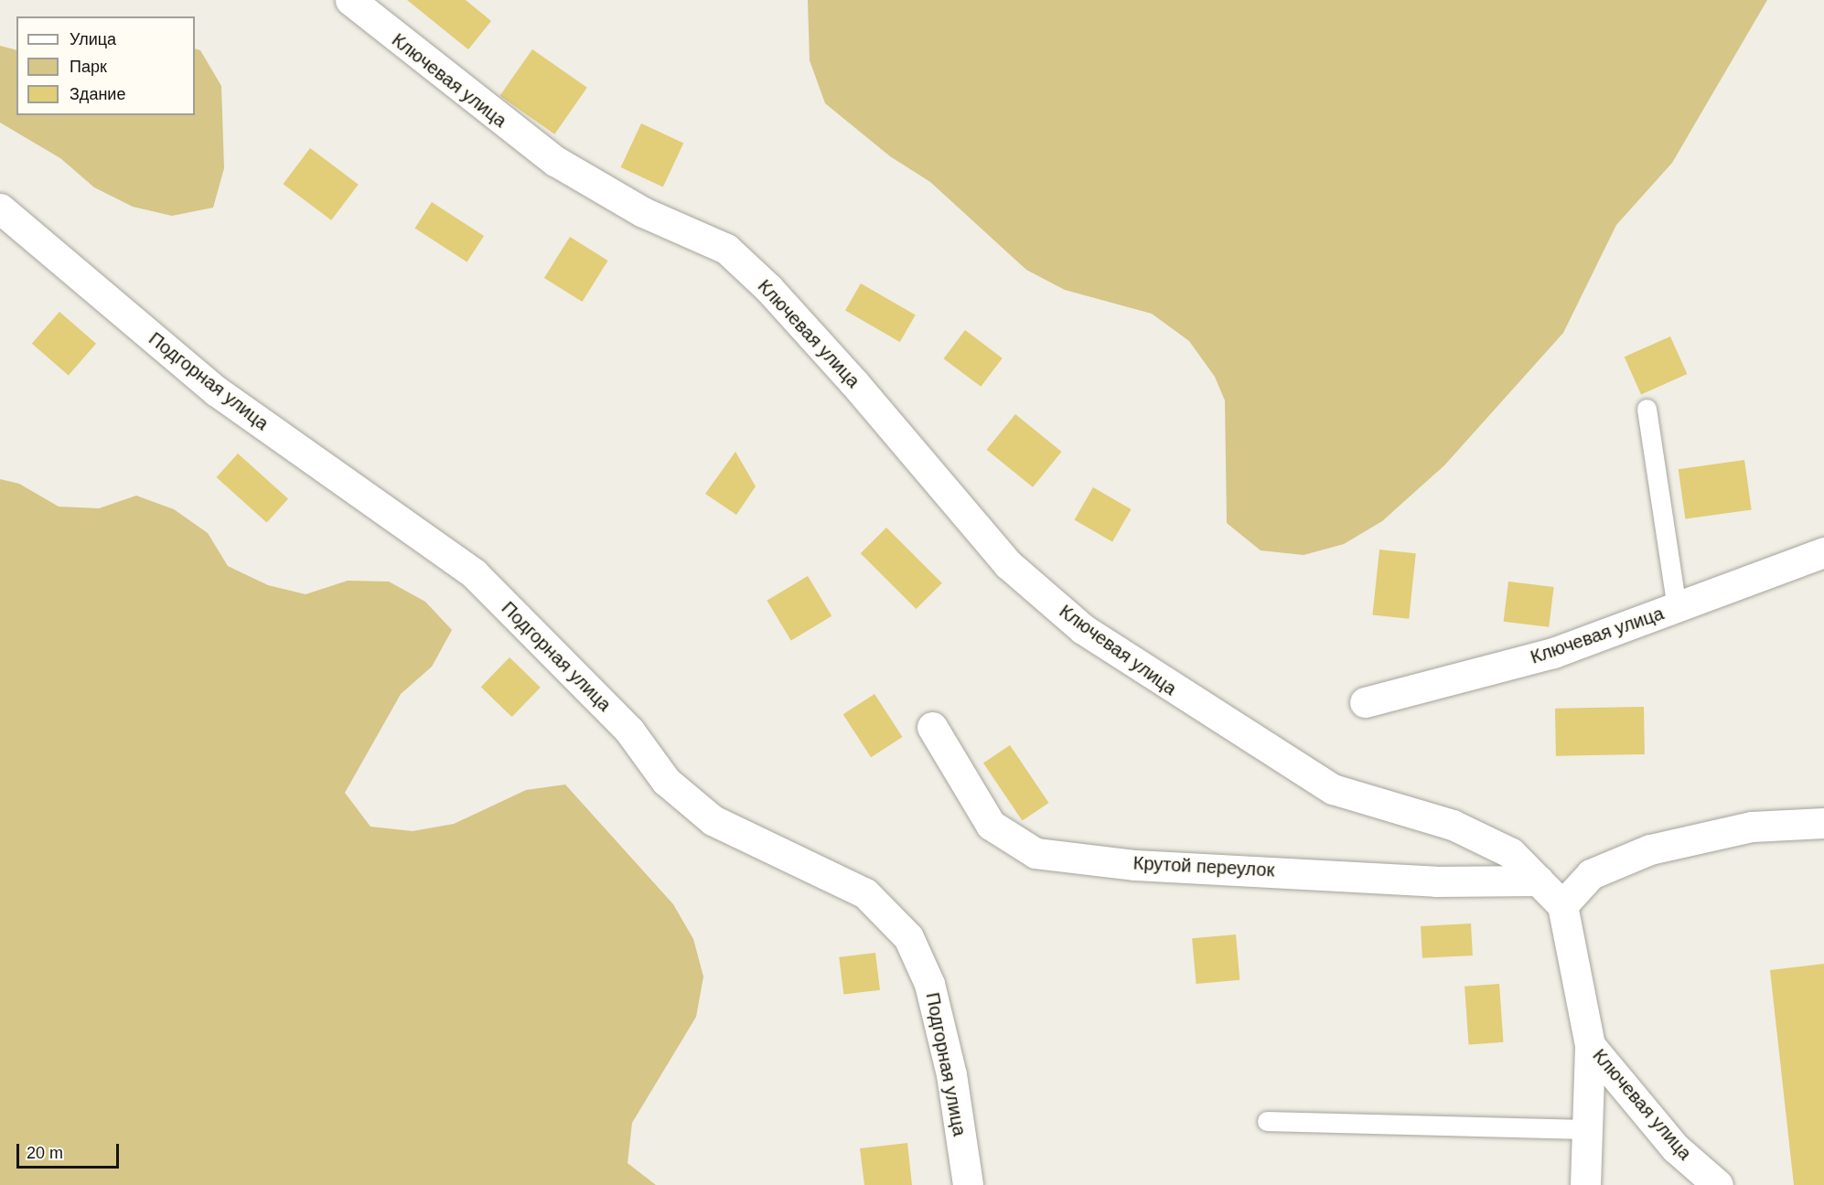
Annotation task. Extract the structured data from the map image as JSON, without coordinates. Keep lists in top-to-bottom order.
{
  "streets": {
    "street": ["Ключевая улица", "Подгорная улица", "Крутой переулок"]
  },
  "crossings": [
    ["Ключевая улица", "Крутой переулок"]
  ],
  "legend": ["Улица", "Парк", "Здание"],
  "scale_bar": "20 m"
}
